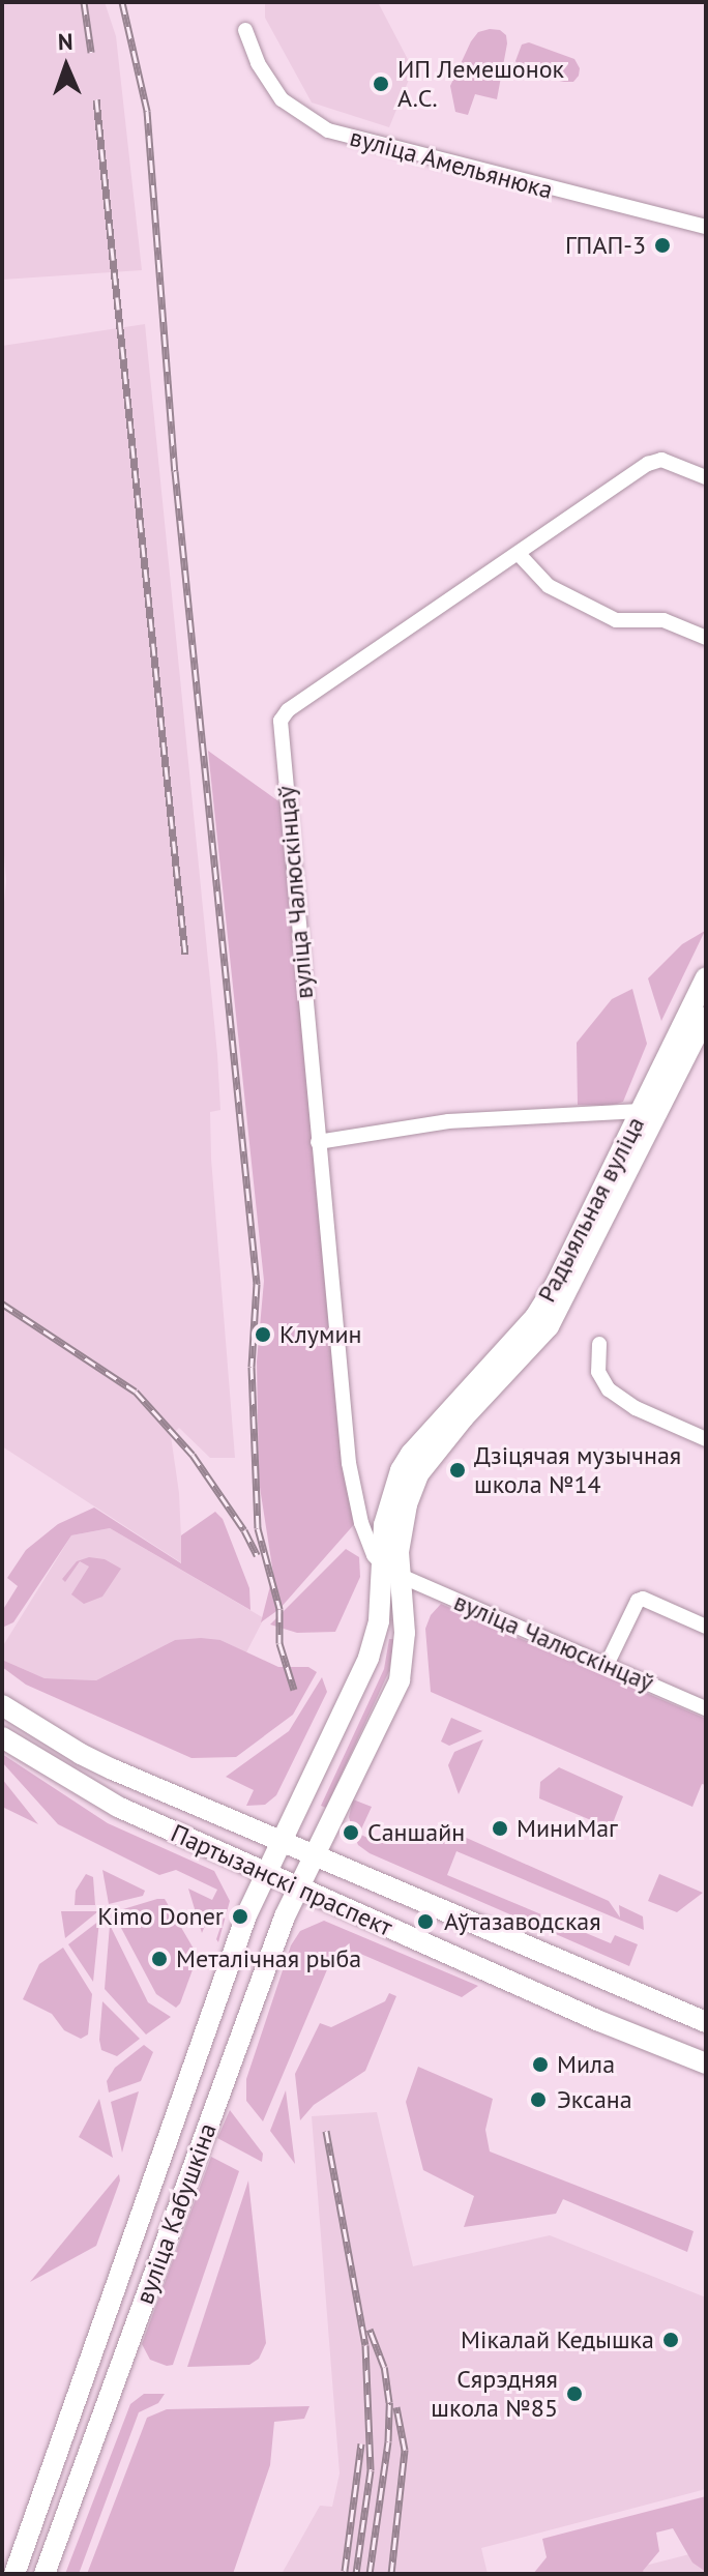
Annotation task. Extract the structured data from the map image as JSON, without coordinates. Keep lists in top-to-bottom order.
{
  "streets": {
    "main road": ["Радыяльная вуліца", "Партызанскі праспект", "вуліца Кабушкіна"],
    "street": ["вуліца Амельянюка", "вуліца Чалюскінцаў"]
  },
  "crossings": [
    ["вуліца Чалюскінцаў", "Радыяльная вуліца"],
    ["Радыяльная вуліца", "Партызанскі праспект"],
    ["Радыяльная вуліца", "вуліца Кабушкіна"],
    ["Партызанскі праспект", "вуліца Кабушкіна"]
  ],
  "places": [
    "ИП Лемешонок А.С.",
    "ГПАП-3",
    "Клумин",
    "Дзіцячая музычная школа №14",
    "МиниМаг",
    "Саншайн",
    "Kimo Doner",
    "Аўтазаводская",
    "Металічная рыба",
    "Мила",
    "Эксана",
    "Мікалай Кедышка",
    "Сярэдняя школа №85"
  ],
  "north": "top"
}
